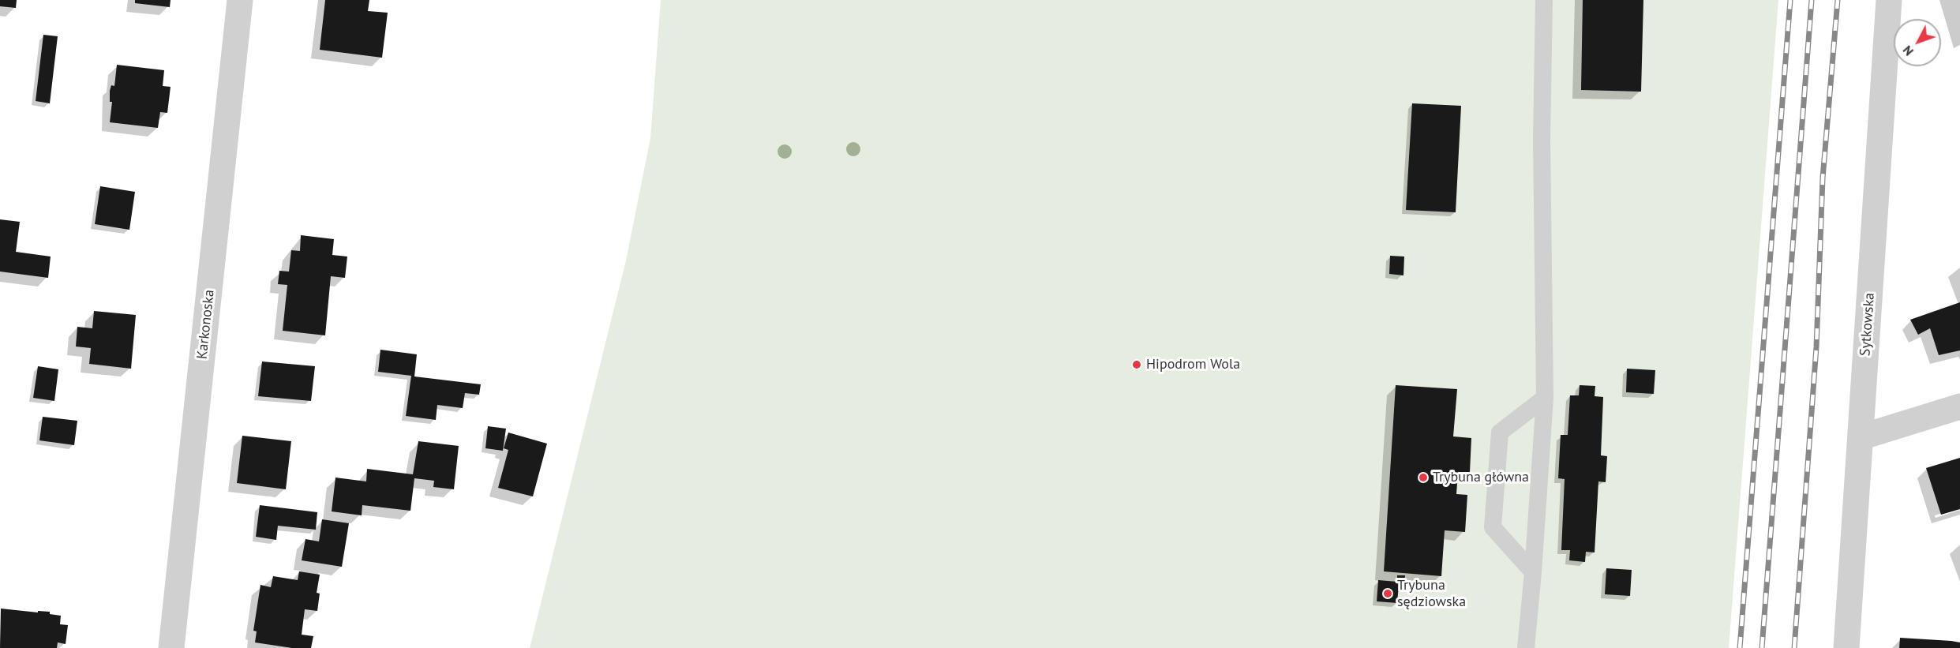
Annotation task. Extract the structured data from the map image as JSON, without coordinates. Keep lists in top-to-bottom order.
{
  "streets": {
    "street": ["Karkonoska", "Sytkowska"]
  },
  "places": ["Hipodrom Wola", "Trybuna główna", "Trybuna sędziowska"],
  "north": "bottom left"
}
